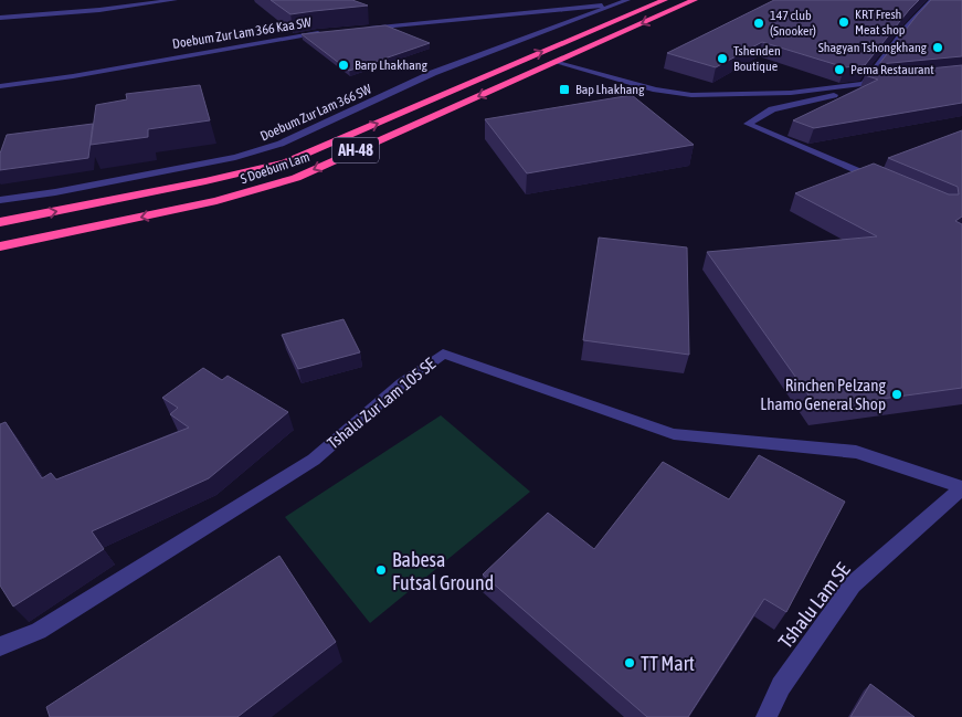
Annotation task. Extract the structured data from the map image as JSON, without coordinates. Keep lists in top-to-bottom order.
{
  "streets": {
    "highway": ["AH-48", "S Doebum Lam"],
    "street": [
      "Doebum Zur Lam 366 Kaa SW",
      "Doebum Zur Lam 366 SW",
      "Tshalu Zur Lam 105 SE",
      "Tshalu Lam SE"
    ]
  },
  "crossings": [
    ["Tshalu Zur Lam 105 SE", "Tshalu Lam SE"]
  ],
  "places": {
    "other": [
      "KRT Fresh Meat shop",
      "147 club (Snooker)",
      "Shagyan Tshongkhang",
      "Tshenden Boutique",
      "Barp Lhakhang",
      "Pema Restaurant",
      "Rinchen Pelzang Lhamo General Shop",
      "Babesa Futsal Ground",
      "TT Mart"
    ],
    "transit": ["Bap Lhakhang"]
  }
}
